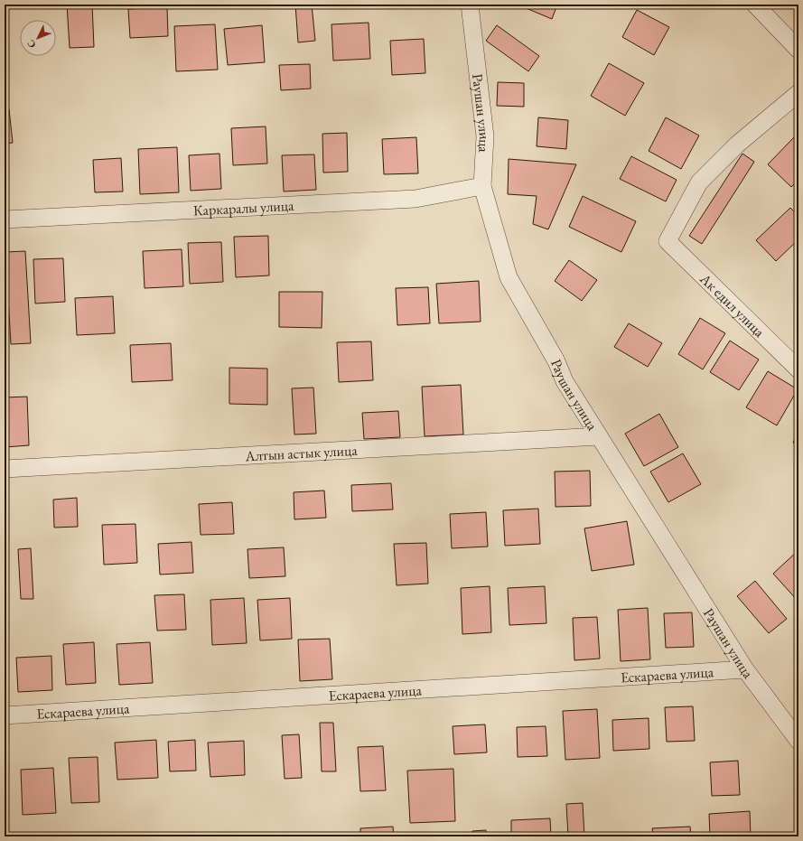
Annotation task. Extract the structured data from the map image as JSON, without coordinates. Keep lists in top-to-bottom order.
{
  "streets": {
    "street": [
      "Раушан улица",
      "Каркаралы улица",
      "Ак едил улица",
      "Алтын астык улица",
      "Ескараева улица"
    ]
  },
  "crossings": [
    ["Раушан улица", "Каркаралы улица"],
    ["Раушан улица", "Алтын астык улица"],
    ["Раушан улица", "Ескараева улица"]
  ],
  "north": "bottom left"
}
